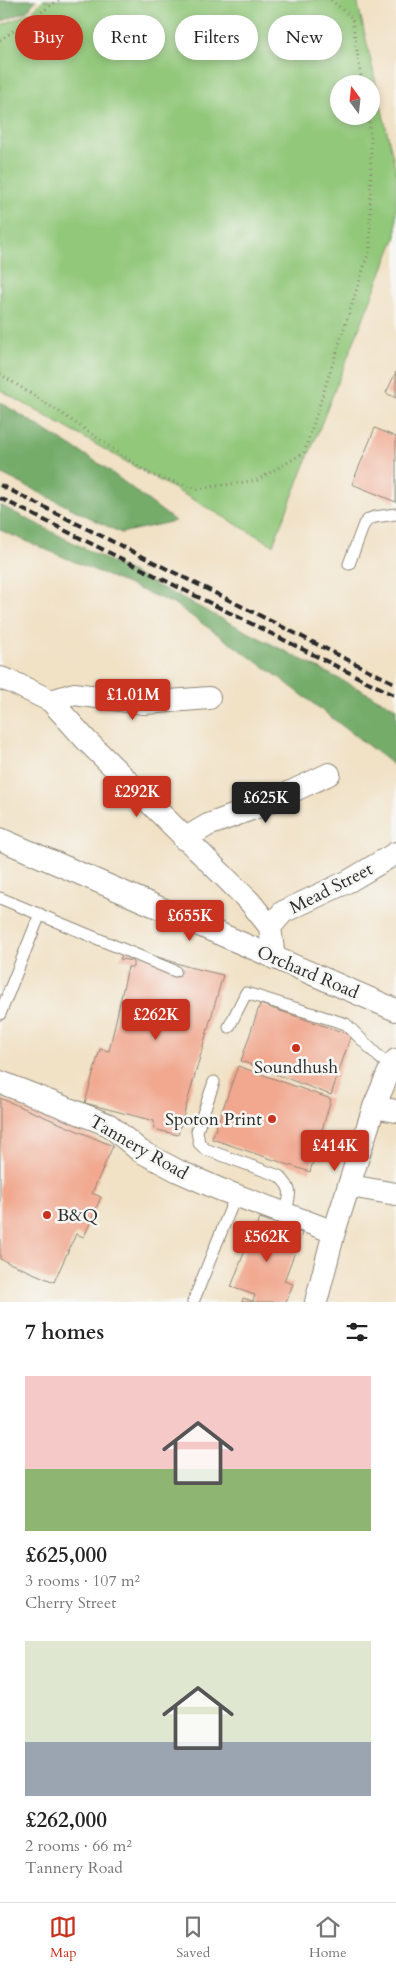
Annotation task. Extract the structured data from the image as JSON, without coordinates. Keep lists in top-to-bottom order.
{
  "streets": {
    "street": ["Mead Street", "Orchard Road", "Tannery Road"]
  },
  "places": ["Soundhush", "Spoton Print", "B&Q"],
  "north": "top",
  "page": {
    "chip": [
      "Buy",
      "Rent",
      "Filters",
      "New"
    ],
    "price": [
      "£1.01M",
      "£292K",
      "£625K",
      "£655K",
      "£262K",
      "£414K",
      "£562K"
    ],
    "heading": "7 homes",
    "list": [
      {
        "name": "£625,000",
        "note": "3 rooms · 107 m² · Cherry Street"
      },
      {
        "name": "£262,000",
        "note": "2 rooms · 66 m² · Tannery Road"
      }
    ],
    "tabs": ["Map", "Saved", "Home"]
  }
}
